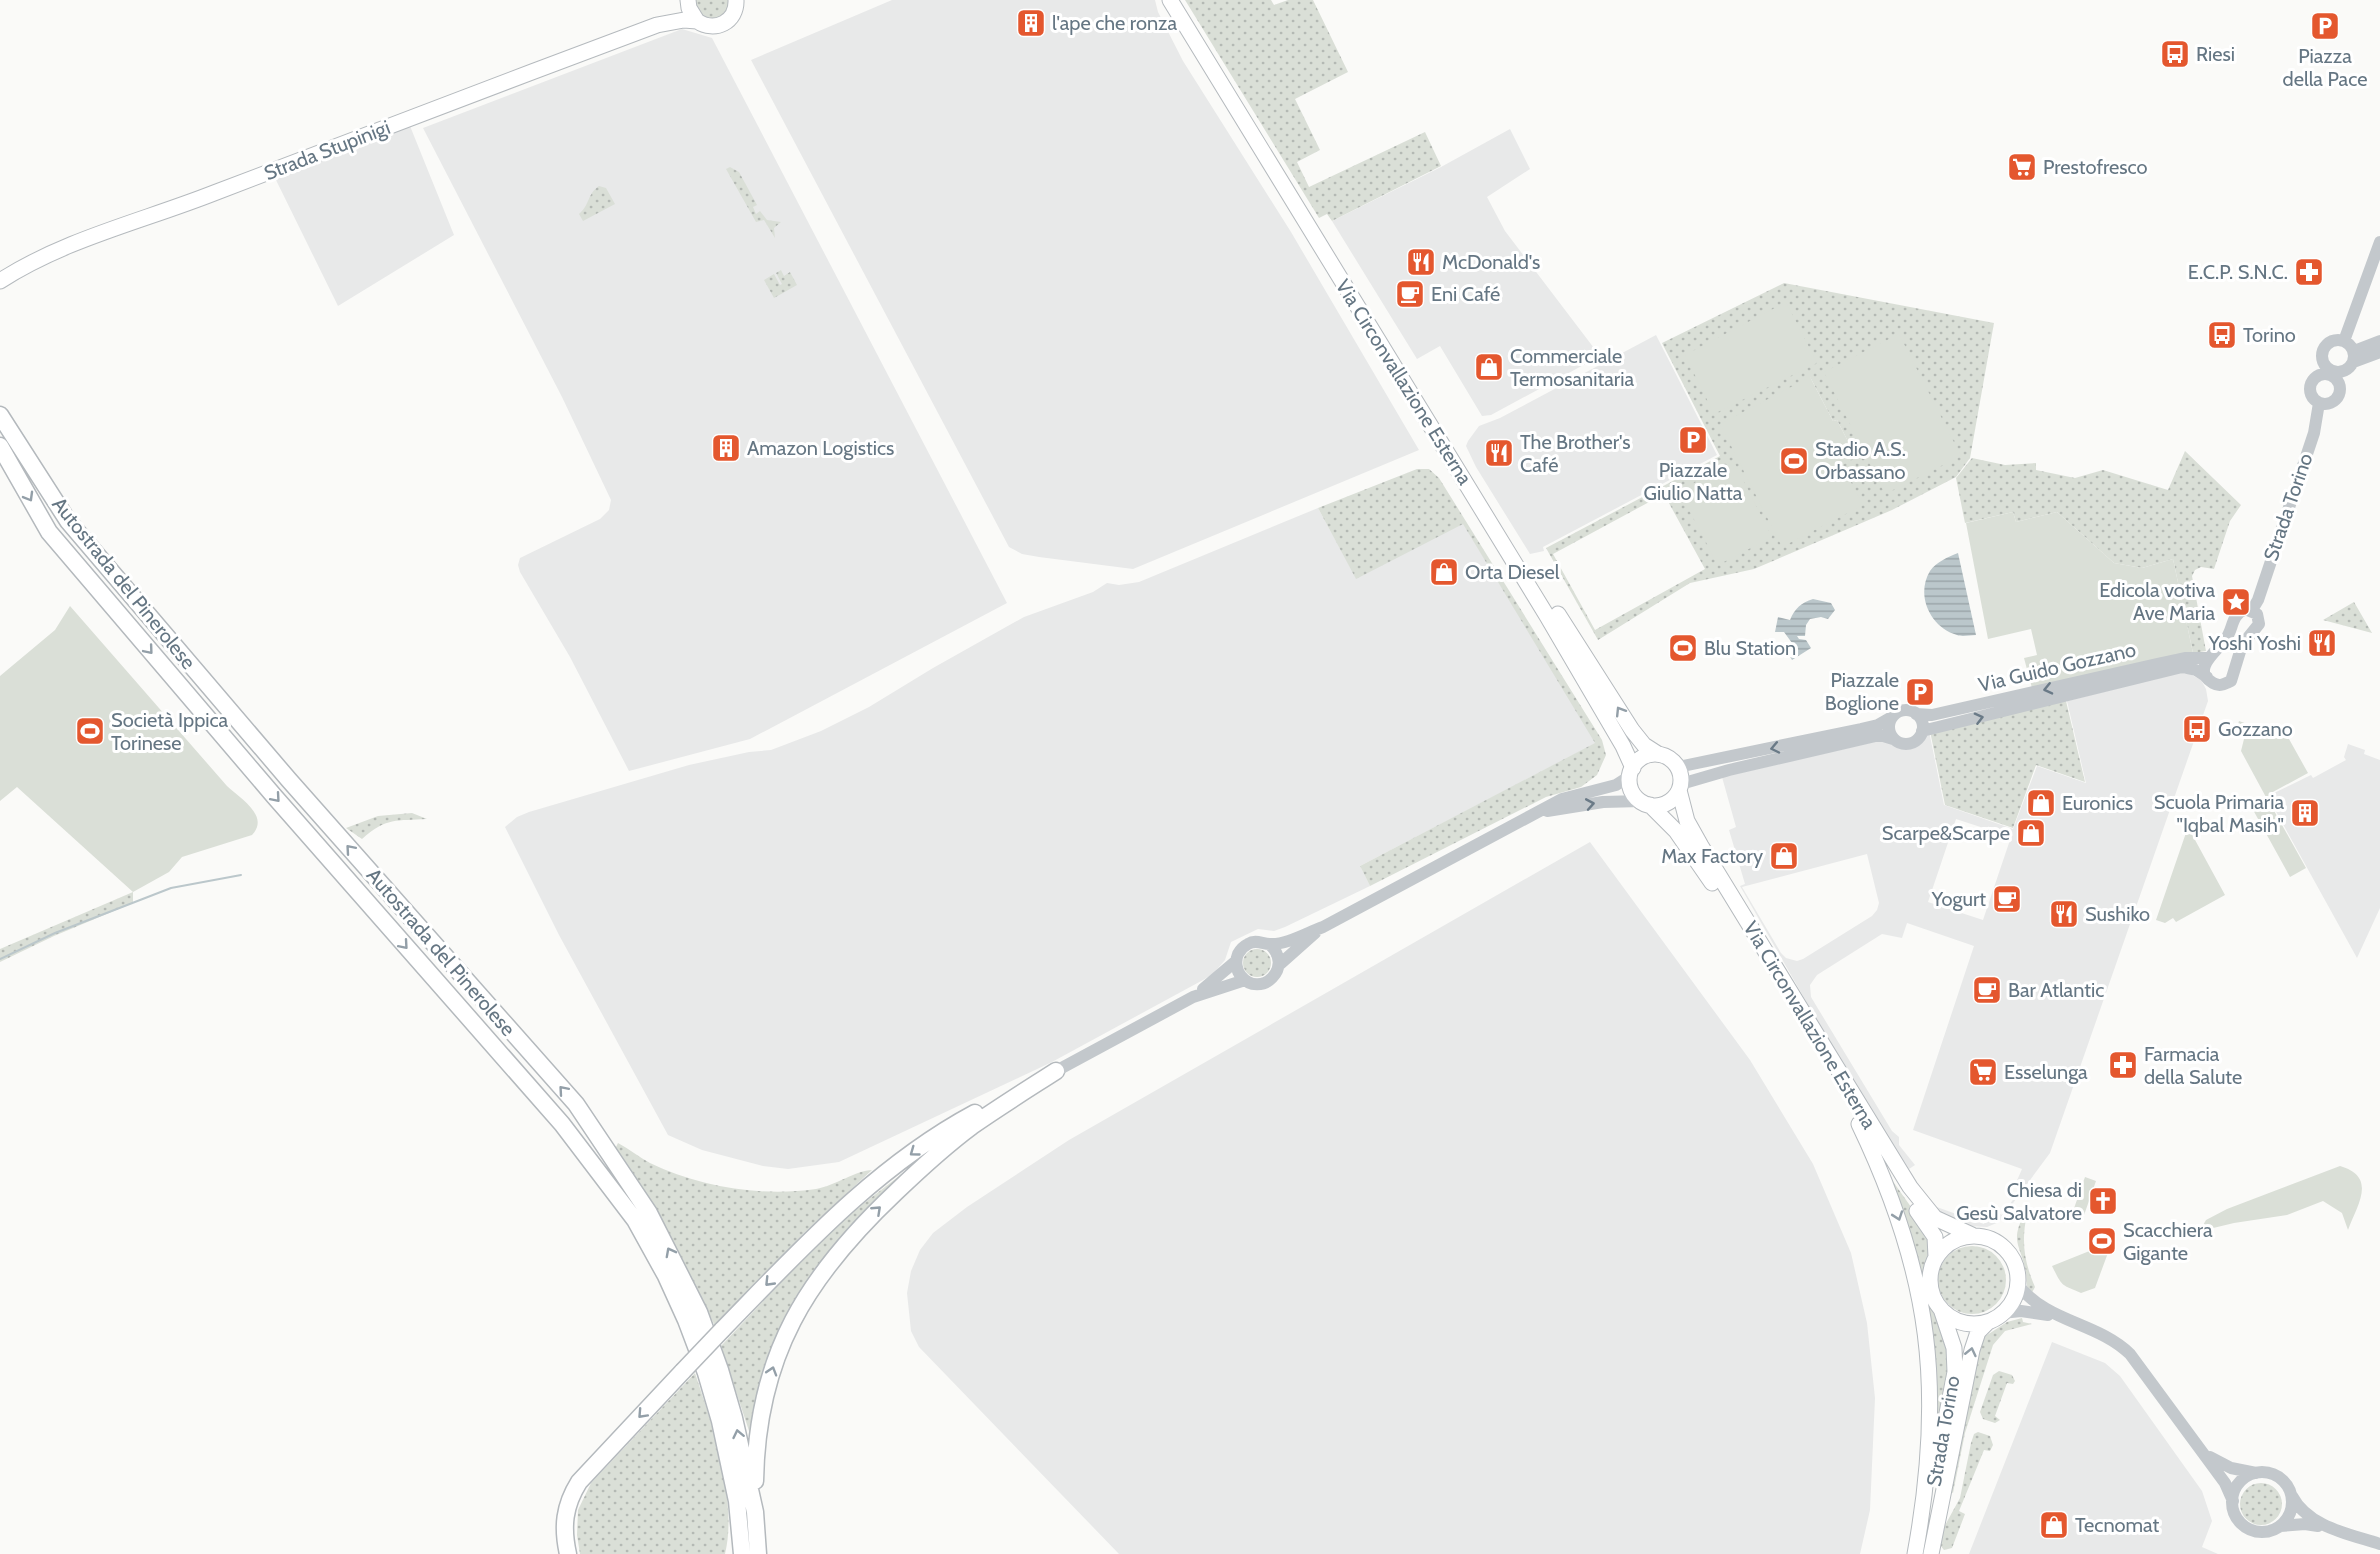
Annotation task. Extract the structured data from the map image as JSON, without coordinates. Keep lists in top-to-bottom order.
{
  "streets": {
    "highway": ["Autostrada del Pinerolese"],
    "main road": ["Strada Stupinigi", "Via Circonvallazione Esterna", "Strada Torino"],
    "street": ["Via Guido Gozzano"]
  },
  "crossings": [
    ["Via Circonvallazione Esterna", "Strada Torino"],
    ["Strada Torino", "Via Guido Gozzano"]
  ],
  "places": {
    "building": ["l'ape che ronza", "Amazon Logistics", "Scuola Primaria \"Iqbal Masih\""],
    "parking": ["Piazza della Pace", "Piazzale Giulio Natta", "Piazzale Boglione"],
    "bus stop": ["Riesi", "Torino", "Gozzano"],
    "supermarket": ["Prestofresco", "Esselunga"],
    "restaurant": [
      "McDonald's",
      "The Brother's Café",
      "Yoshi Yoshi",
      "Sushiko"
    ],
    "pharmacy": ["E.C.P. S.N.C.", "Farmacia della Salute"],
    "cafe": ["Eni Café", "Yogurt", "Bar Atlantic"],
    "shop": [
      "Commerciale Termosanitaria",
      "Orta Diesel",
      "Euronics",
      "Scarpe&Scarpe",
      "Max Factory",
      "Tecnomat"
    ],
    "sports": [
      "Stadio A.S. Orbassano",
      "Blu Station",
      "Società Ippica Torinese",
      "Scacchiera Gigante"
    ],
    "place": ["Edicola votiva Ave Maria"],
    "church": ["Chiesa di Gesù Salvatore"]
  }
}
